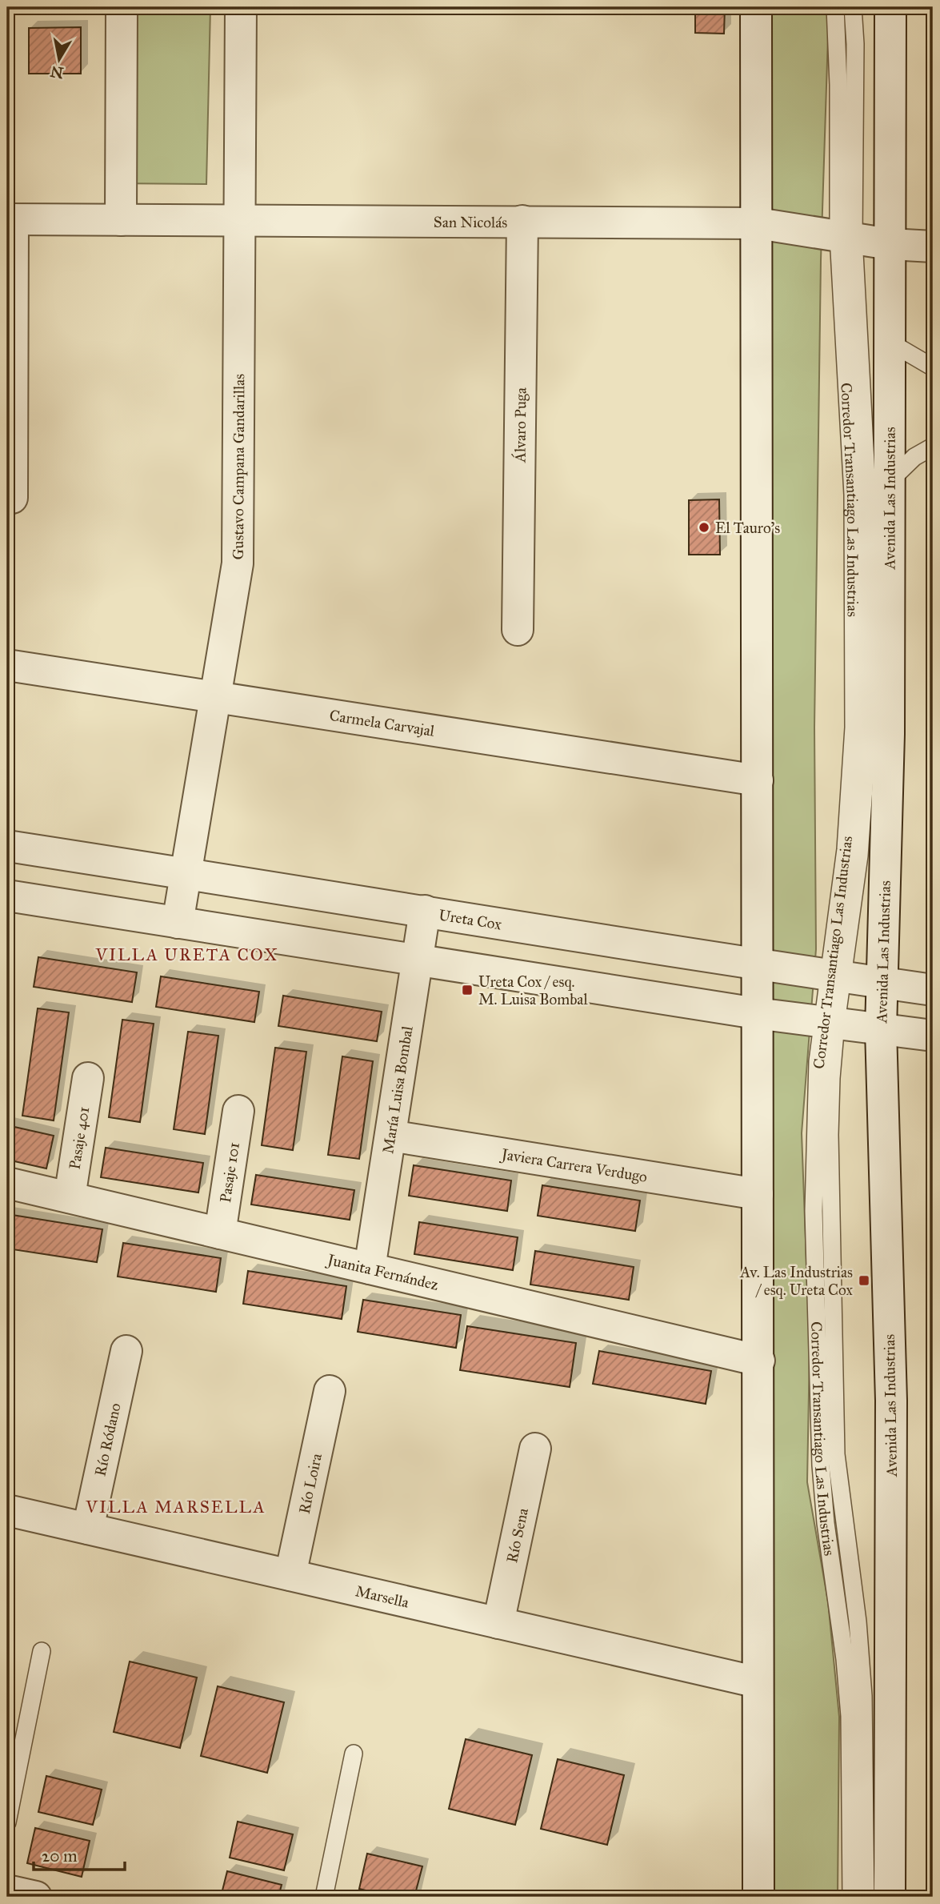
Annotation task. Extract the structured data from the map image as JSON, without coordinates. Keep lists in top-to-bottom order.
{
  "streets": {
    "street": [
      "San Nicolás",
      "Álvaro Puga",
      "Gustavo Campana Gandarillas",
      "Avenida Las Industrias",
      "Carmela Carvajal",
      "Ureta Cox",
      "María Luisa Bombal",
      "Pasaje 401",
      "Javiera Carrera Verdugo",
      "Pasaje 101",
      "Juanita Fernández",
      "Río Ródano",
      "Río Loira",
      "Río Sena",
      "Marsella"
    ],
    "lane": ["Corredor Transantiago Las Industrias"]
  },
  "crossings": [
    ["San Nicolás", "Álvaro Puga"],
    ["San Nicolás", "Gustavo Campana Gandarillas"],
    ["San Nicolás", "Avenida Las Industrias"],
    ["San Nicolás", "Corredor Transantiago Las Industrias"],
    ["Gustavo Campana Gandarillas", "Carmela Carvajal"],
    ["Gustavo Campana Gandarillas", "Ureta Cox"],
    ["Avenida Las Industrias", "Ureta Cox"],
    ["Corredor Transantiago Las Industrias", "Ureta Cox"],
    ["Ureta Cox", "María Luisa Bombal"],
    ["María Luisa Bombal", "Javiera Carrera Verdugo"],
    ["María Luisa Bombal", "Juanita Fernández"],
    ["Pasaje 401", "Juanita Fernández"],
    ["Pasaje 101", "Juanita Fernández"],
    ["Río Ródano", "Marsella"],
    ["Río Loira", "Marsella"],
    ["Río Sena", "Marsella"]
  ],
  "districts": ["VILLA URETA COX", "VILLA MARSELLA"],
  "places": {
    "other": ["El Tauro's"],
    "transit": ["Ureta Cox / esq. M. Luisa Bombal", "Av. Las Industrias / esq. Ureta Cox"]
  },
  "scale_bar": "20 m",
  "north": "bottom"
}
